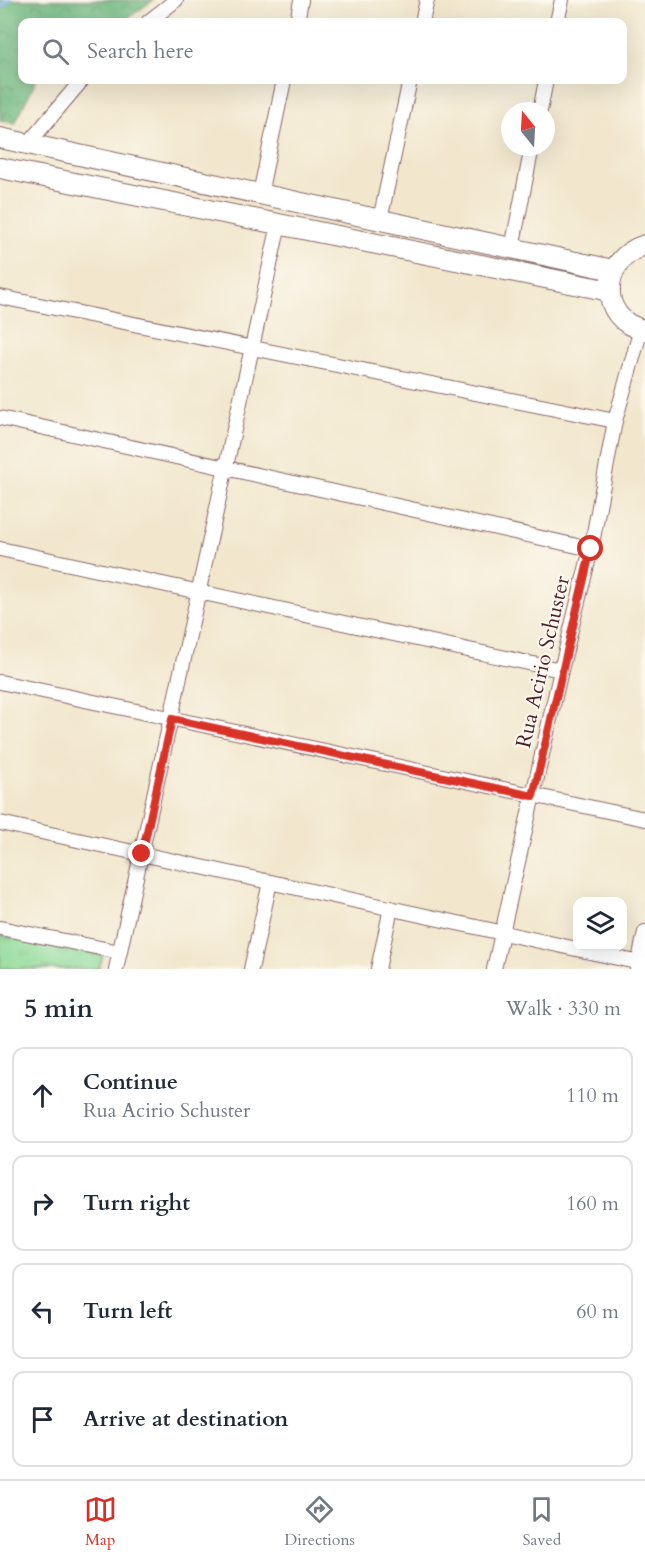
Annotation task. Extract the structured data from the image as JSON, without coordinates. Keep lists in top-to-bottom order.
{
  "streets": {
    "street": ["Rua Acirio Schuster"]
  },
  "north": "top",
  "page": {
    "search": "Search here",
    "heading": ["5 min", "Walk · 330 m"],
    "list": [
      ["Continue", "Rua Acirio Schuster", "110 m"],
      ["Turn right", "160 m"],
      ["Turn left", "60 m"],
      "Arrive at destination"
    ],
    "nav": ["Map", "Directions", "Saved"]
  }
}
